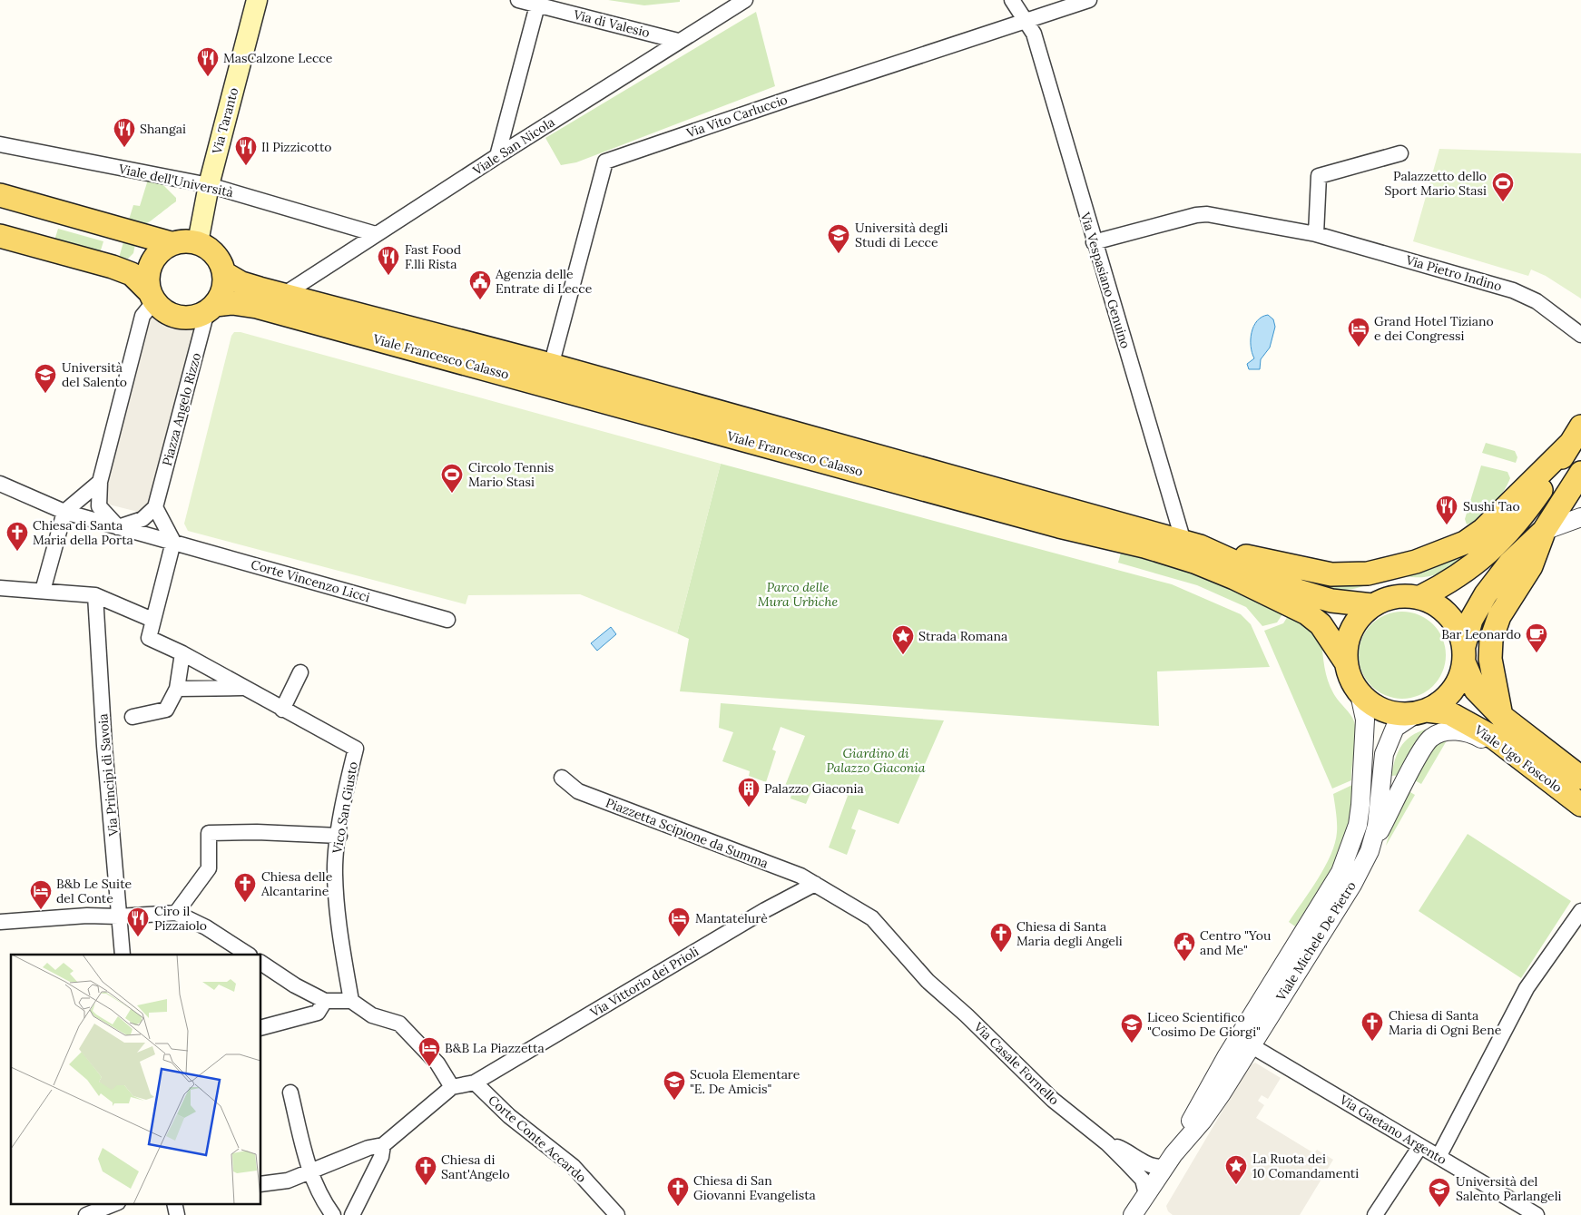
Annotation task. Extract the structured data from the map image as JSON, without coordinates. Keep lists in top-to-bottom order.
{
  "streets": {
    "main road": ["Via Taranto", "Viale Francesco Calasso", "Viale Ugo Foscolo"],
    "street": [
      "Via di Valesio",
      "Via Vito Carluccio",
      "Viale San Nicola",
      "Viale dell'Università",
      "Via Pietro Indino",
      "Via Vespasiano Genuino",
      "Piazza Angelo Rizzo",
      "Corte Vincenzo Licci",
      "Via Principi di Savoia",
      "Vico San Giusto",
      "Piazzetta Scipione da Summa",
      "Viale Michele De Pietro",
      "Via Vittorio dei Prioli",
      "Via Casale Fornello",
      "Via Gaetano Argento",
      "Corte Conte Accardo"
    ]
  },
  "crossings": [
    ["Via di Valesio", "Viale San Nicola"],
    ["Via Vito Carluccio", "Via Vespasiano Genuino"],
    ["Via Vito Carluccio", "Viale Francesco Calasso"],
    ["Via Taranto", "Viale dell'Università"],
    ["Via Taranto", "Viale Francesco Calasso"],
    ["Via Taranto", "Piazza Angelo Rizzo"],
    ["Viale San Nicola", "Viale dell'Università"],
    ["Viale San Nicola", "Viale Francesco Calasso"],
    ["Via Pietro Indino", "Via Vespasiano Genuino"],
    ["Via Vespasiano Genuino", "Viale Francesco Calasso"],
    ["Viale Francesco Calasso", "Piazza Angelo Rizzo"],
    ["Viale Francesco Calasso", "Viale Ugo Foscolo"],
    ["Viale Francesco Calasso", "Viale Michele De Pietro"],
    ["Viale Ugo Foscolo", "Viale Michele De Pietro"],
    ["Piazzetta Scipione da Summa", "Via Vittorio dei Prioli"],
    ["Piazzetta Scipione da Summa", "Via Casale Fornello"],
    ["Viale Michele De Pietro", "Via Casale Fornello"],
    ["Viale Michele De Pietro", "Via Gaetano Argento"],
    ["Via Vittorio dei Prioli", "Corte Conte Accardo"]
  ],
  "parks": ["Parco delle Mura Urbiche", "Giardino di Palazzo Giaconia"],
  "places": {
    "restaurant": [
      "MasCalzone Lecce",
      "Shangai",
      "Il Pizzicotto",
      "Fast Food F.lli Rista",
      "Sushi Tao",
      "Ciro il Pizzaiolo"
    ],
    "sports": ["Palazzetto dello Sport Mario Stasi", "Circolo Tennis Mario Stasi"],
    "school or university": [
      "Università degli Studi di Lecce",
      "Università del Salento",
      "Liceo Scientifico \"Cosimo De Giorgi\"",
      "Scuola Elementare \"E. De Amicis\"",
      "Università del Salento Parlangeli"
    ],
    "public building": ["Agenzia delle Entrate di Lecce", "Centro \"You and Me\""],
    "hotel": [
      "Grand Hotel Tiziano e dei Congressi",
      "B&b Le Suite del Conte",
      "Mantatelurè",
      "B&B La Piazzetta"
    ],
    "church": [
      "Chiesa di Santa Maria della Porta",
      "Chiesa delle Alcantarine",
      "Chiesa di Santa Maria degli Angeli",
      "Chiesa di Santa Maria di Ogni Bene",
      "Chiesa di Sant'Angelo",
      "Chiesa di San Giovanni Evangelista"
    ],
    "cafe": ["Bar Leonardo"],
    "place": ["Strada Romana", "La Ruota dei 10 Comandamenti"],
    "building": ["Palazzo Giaconia"]
  }
}
